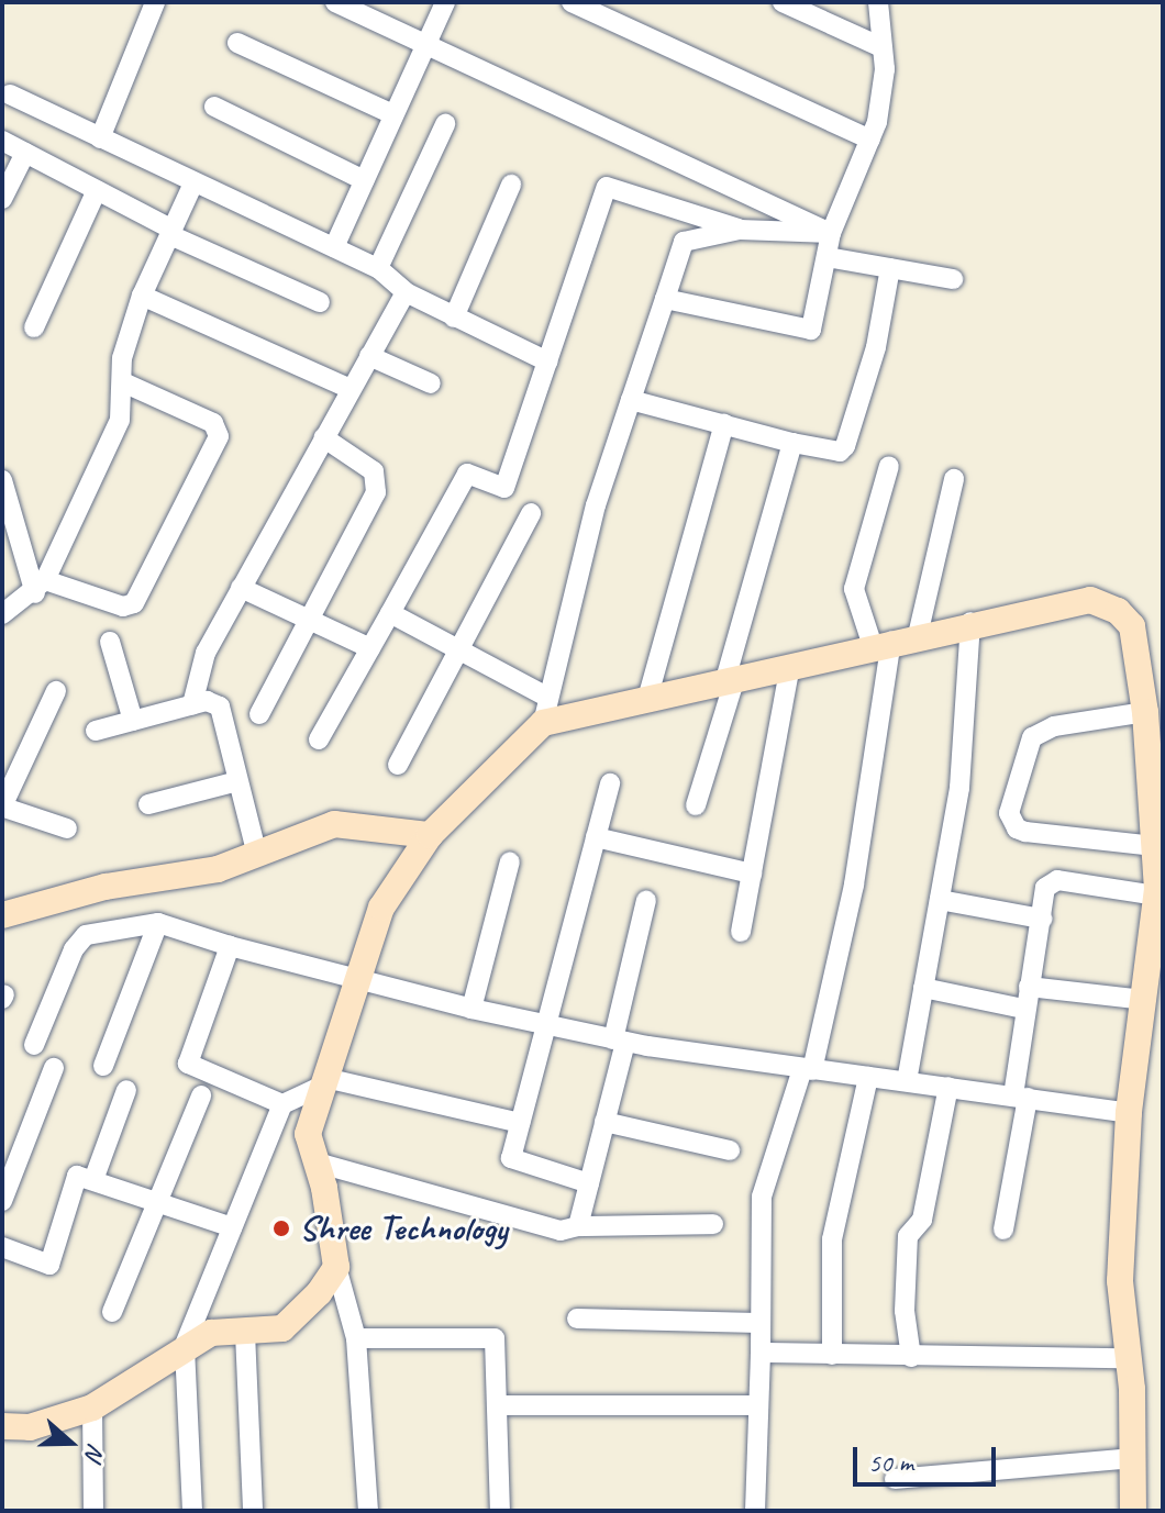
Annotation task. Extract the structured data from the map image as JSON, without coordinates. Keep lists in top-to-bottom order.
{
  "places": ["Shree Technology"],
  "scale_bar": "50 m",
  "north": "right"
}
